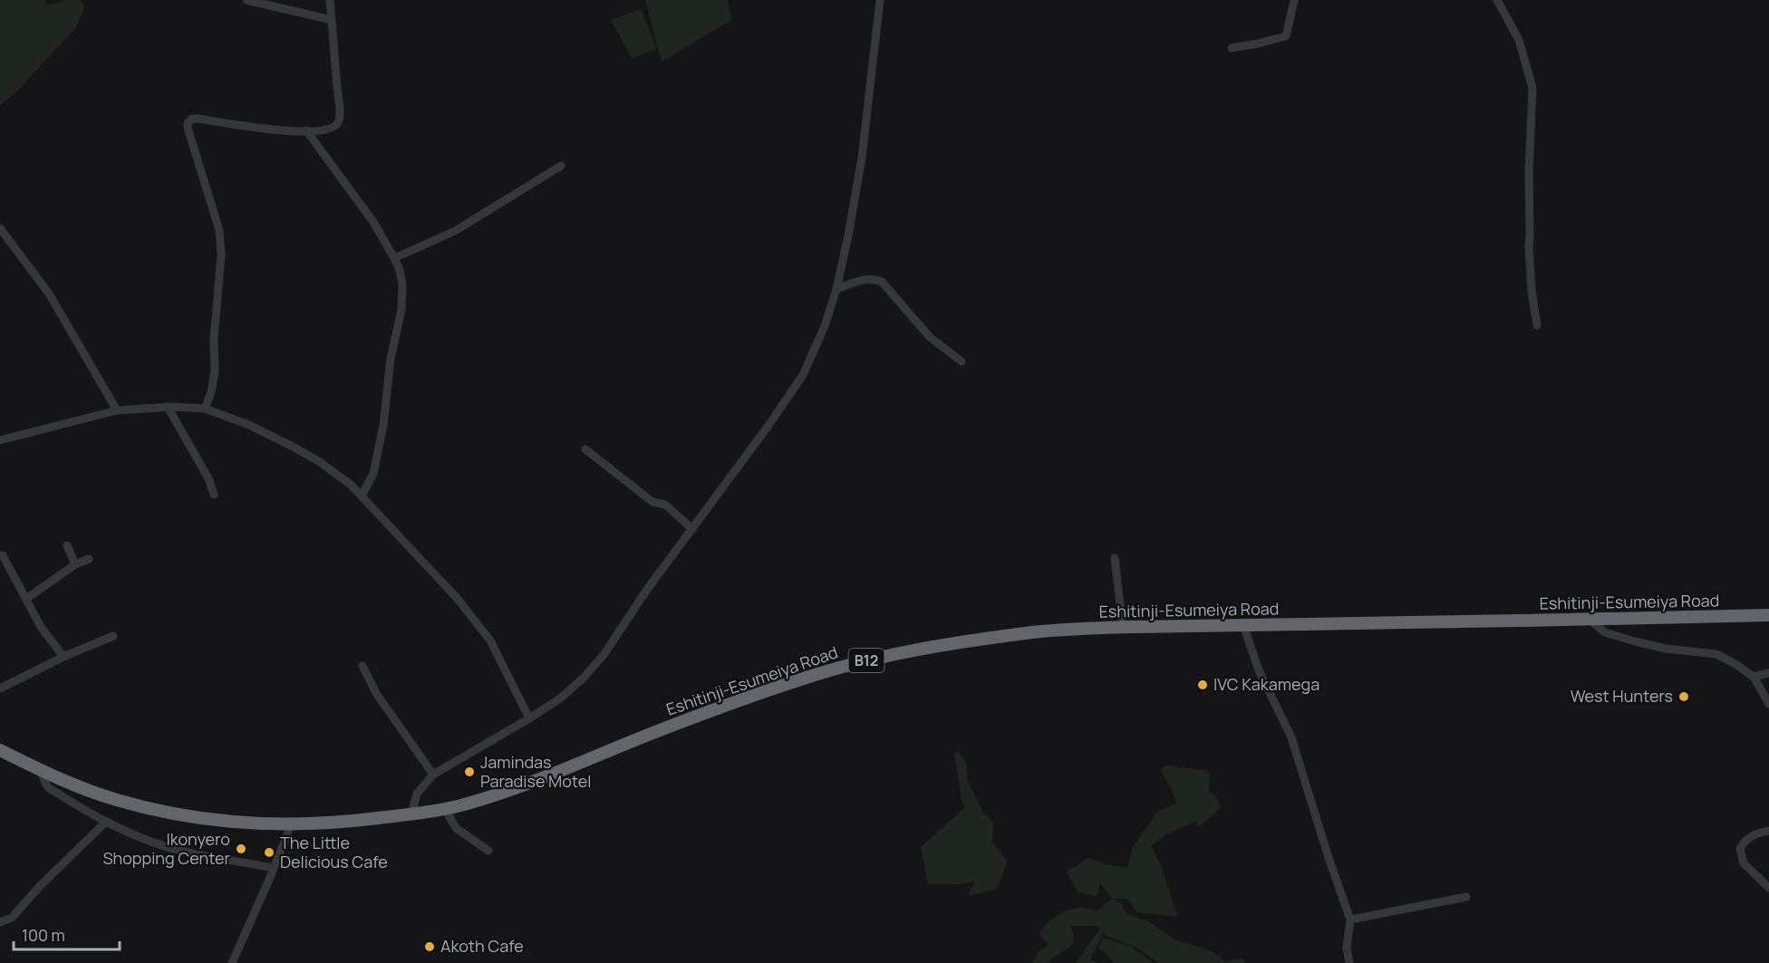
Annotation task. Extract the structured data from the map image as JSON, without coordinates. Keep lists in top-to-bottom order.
{
  "streets": {
    "highway": ["Eshitinji-Esumeiya Road", "B12"]
  },
  "places": [
    "IVC Kakamega",
    "West Hunters",
    "Jamindas Paradise Motel",
    "Ikonyero Shopping Center",
    "The Little Delicious Cafe",
    "Akoth Cafe"
  ],
  "scale_bar": "100 m"
}
